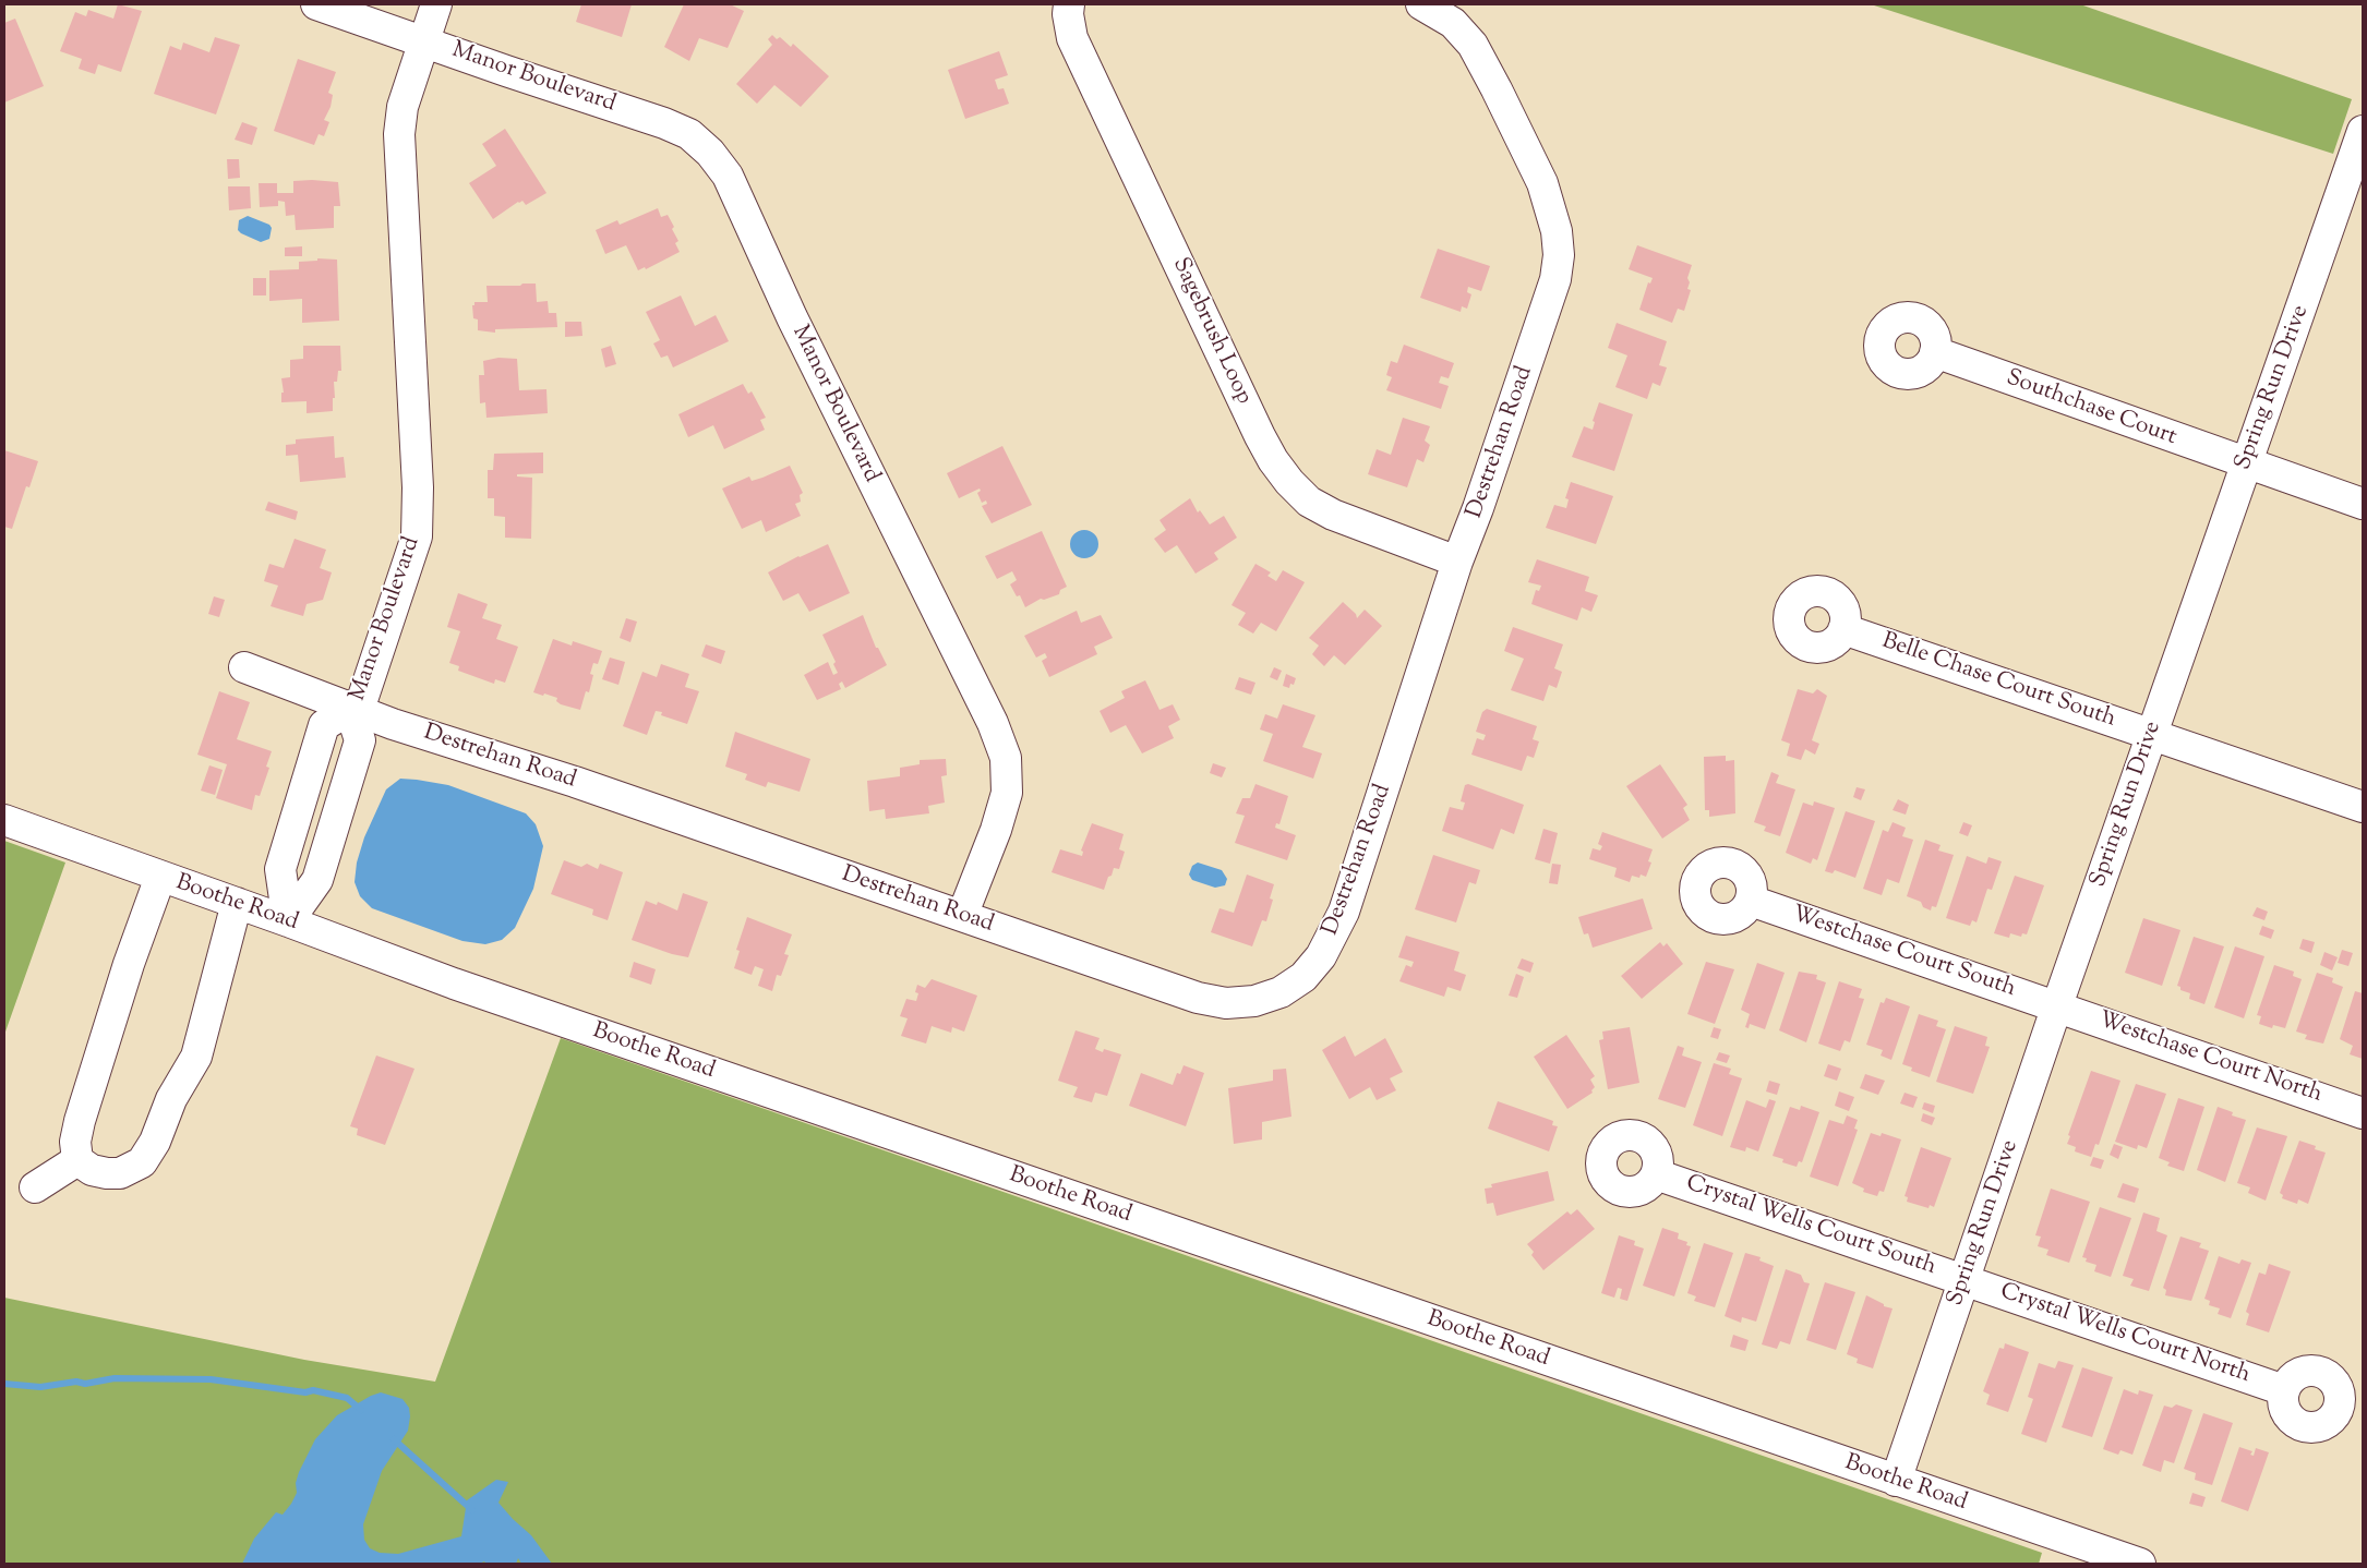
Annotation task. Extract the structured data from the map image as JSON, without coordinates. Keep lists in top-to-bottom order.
{
  "streets": {
    "street": [
      "Manor Boulevard",
      "Sagebrush Loop",
      "Spring Run Drive",
      "Southchase Court",
      "Destrehan Road",
      "Belle Chase Court South",
      "Boothe Road",
      "Westchase Court South",
      "Westchase Court North",
      "Crystal Wells Court South",
      "Crystal Wells Court North"
    ]
  },
  "crossings": [
    ["Manor Boulevard", "Destrehan Road"],
    ["Sagebrush Loop", "Destrehan Road"],
    ["Spring Run Drive", "Southchase Court"],
    ["Spring Run Drive", "Belle Chase Court South"],
    ["Spring Run Drive", "Boothe Road"],
    ["Spring Run Drive", "Westchase Court South"],
    ["Spring Run Drive", "Westchase Court North"],
    ["Spring Run Drive", "Crystal Wells Court South"],
    ["Spring Run Drive", "Crystal Wells Court North"],
    ["Westchase Court South", "Westchase Court North"],
    ["Crystal Wells Court South", "Crystal Wells Court North"]
  ]
}
